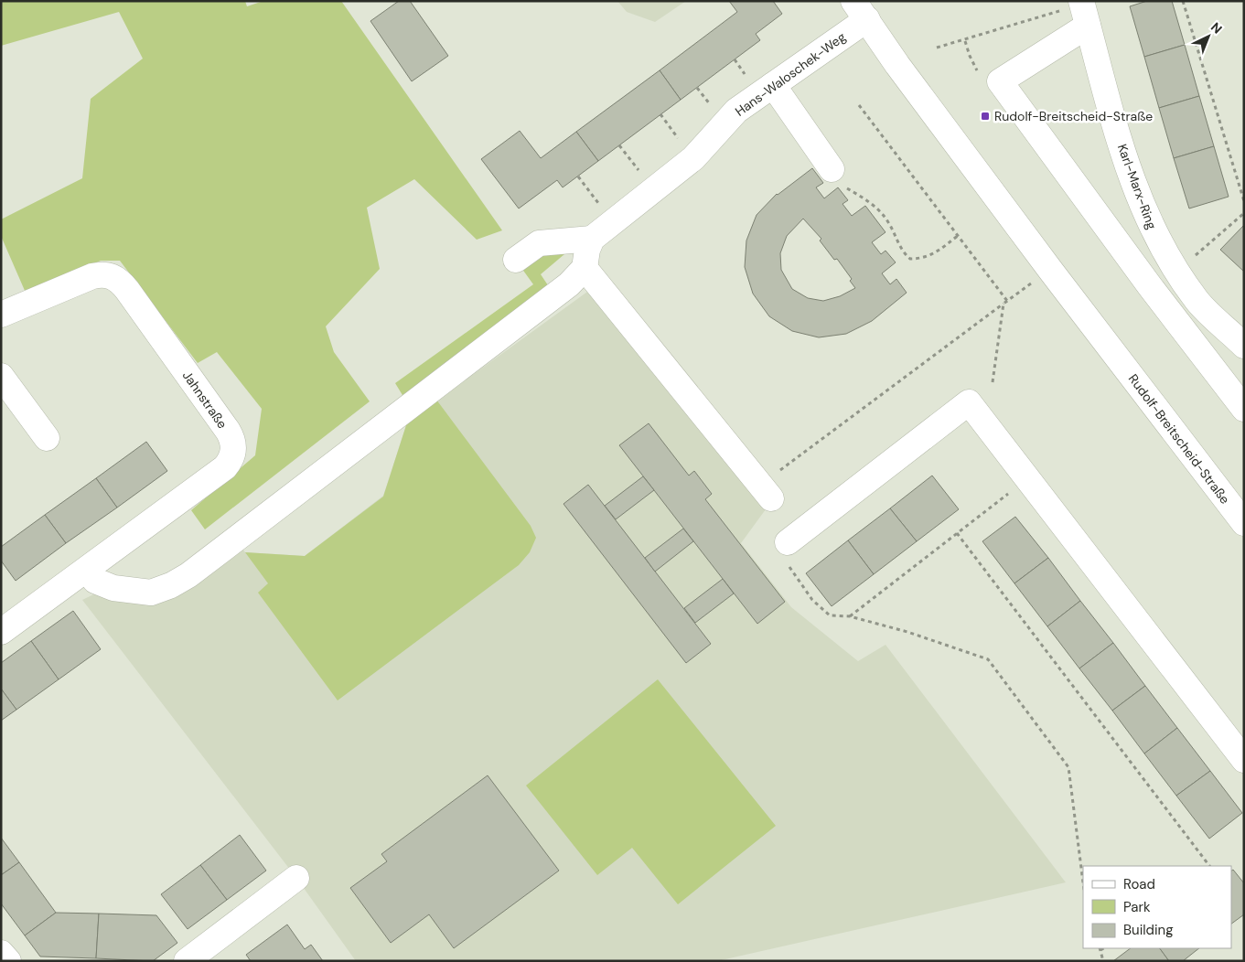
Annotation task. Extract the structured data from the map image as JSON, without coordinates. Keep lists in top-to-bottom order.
{
  "streets": {
    "street": [
      "Hans-Waloschek-Weg",
      "Karl-Marx-Ring",
      "Jahnstraße",
      "Rudolf-Breitscheid-Straße"
    ]
  },
  "crossings": [
    ["Hans-Waloschek-Weg", "Rudolf-Breitscheid-Straße"]
  ],
  "places": {
    "transit": ["Rudolf-Breitscheid-Straße"]
  },
  "legend": ["Road", "Park", "Building"],
  "north": "top right"
}
